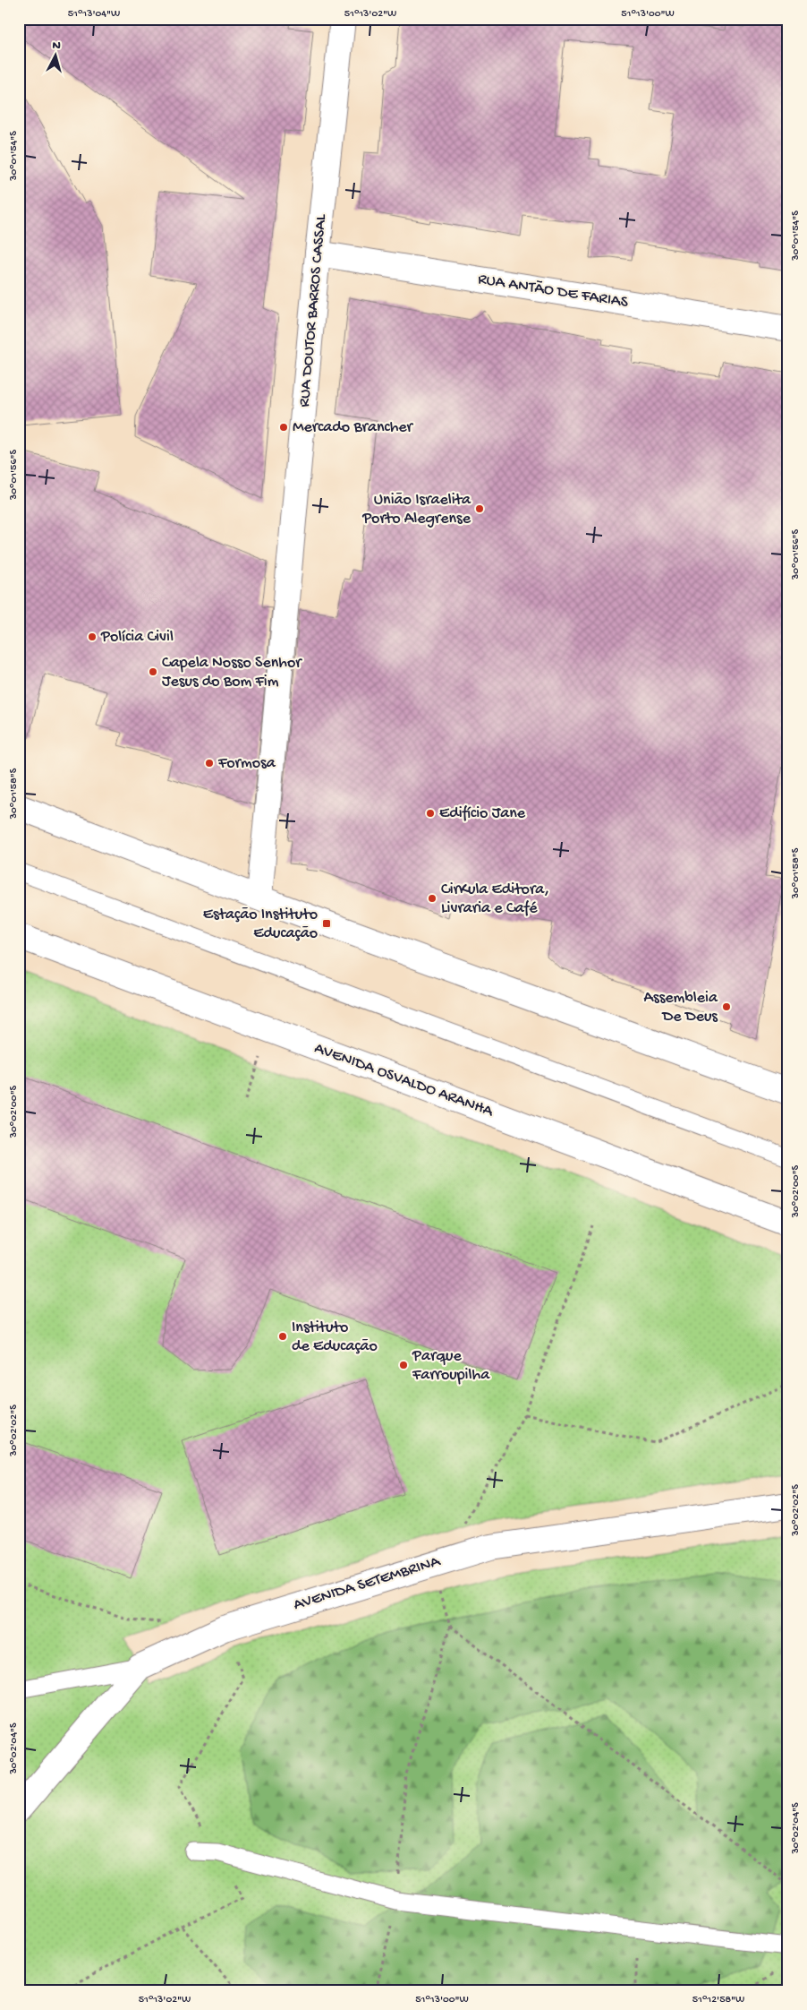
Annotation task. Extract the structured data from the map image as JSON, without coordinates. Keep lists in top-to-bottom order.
{
  "streets": {
    "street": [
      "RUA ANTÃO DE FARIAS",
      "RUA DOUTOR BARROS CASSAL",
      "AVENIDA OSVALDO ARANHA",
      "AVENIDA SETEMBRINA"
    ]
  },
  "crossings": [
    ["RUA ANTÃO DE FARIAS", "RUA DOUTOR BARROS CASSAL"]
  ],
  "places": {
    "other": [
      "Mercado Brancher",
      "União Israelita Porto Alegrense",
      "Polícia Civil",
      "Capela Nosso Senhor Jesus do Bom Fim",
      "Formosa",
      "Edifício Jane",
      "CirKula Editora, Livraria e Café",
      "Assembleia De Deus",
      "Instituto de Educação",
      "Parque Farroupilha"
    ],
    "transit": ["Estação Instituto Educação"]
  },
  "north": "top",
  "coordinates": [
    "51°13'04\"W",
    "51°13'02\"W",
    "51°13'00\"W",
    "30°01'54\"S",
    "30°01'56\"S",
    "30°01'58\"S",
    "30°02'00\"S",
    "30°02'02\"S",
    "30°02'04\"S",
    "51°12'58\"W"
  ]
}
